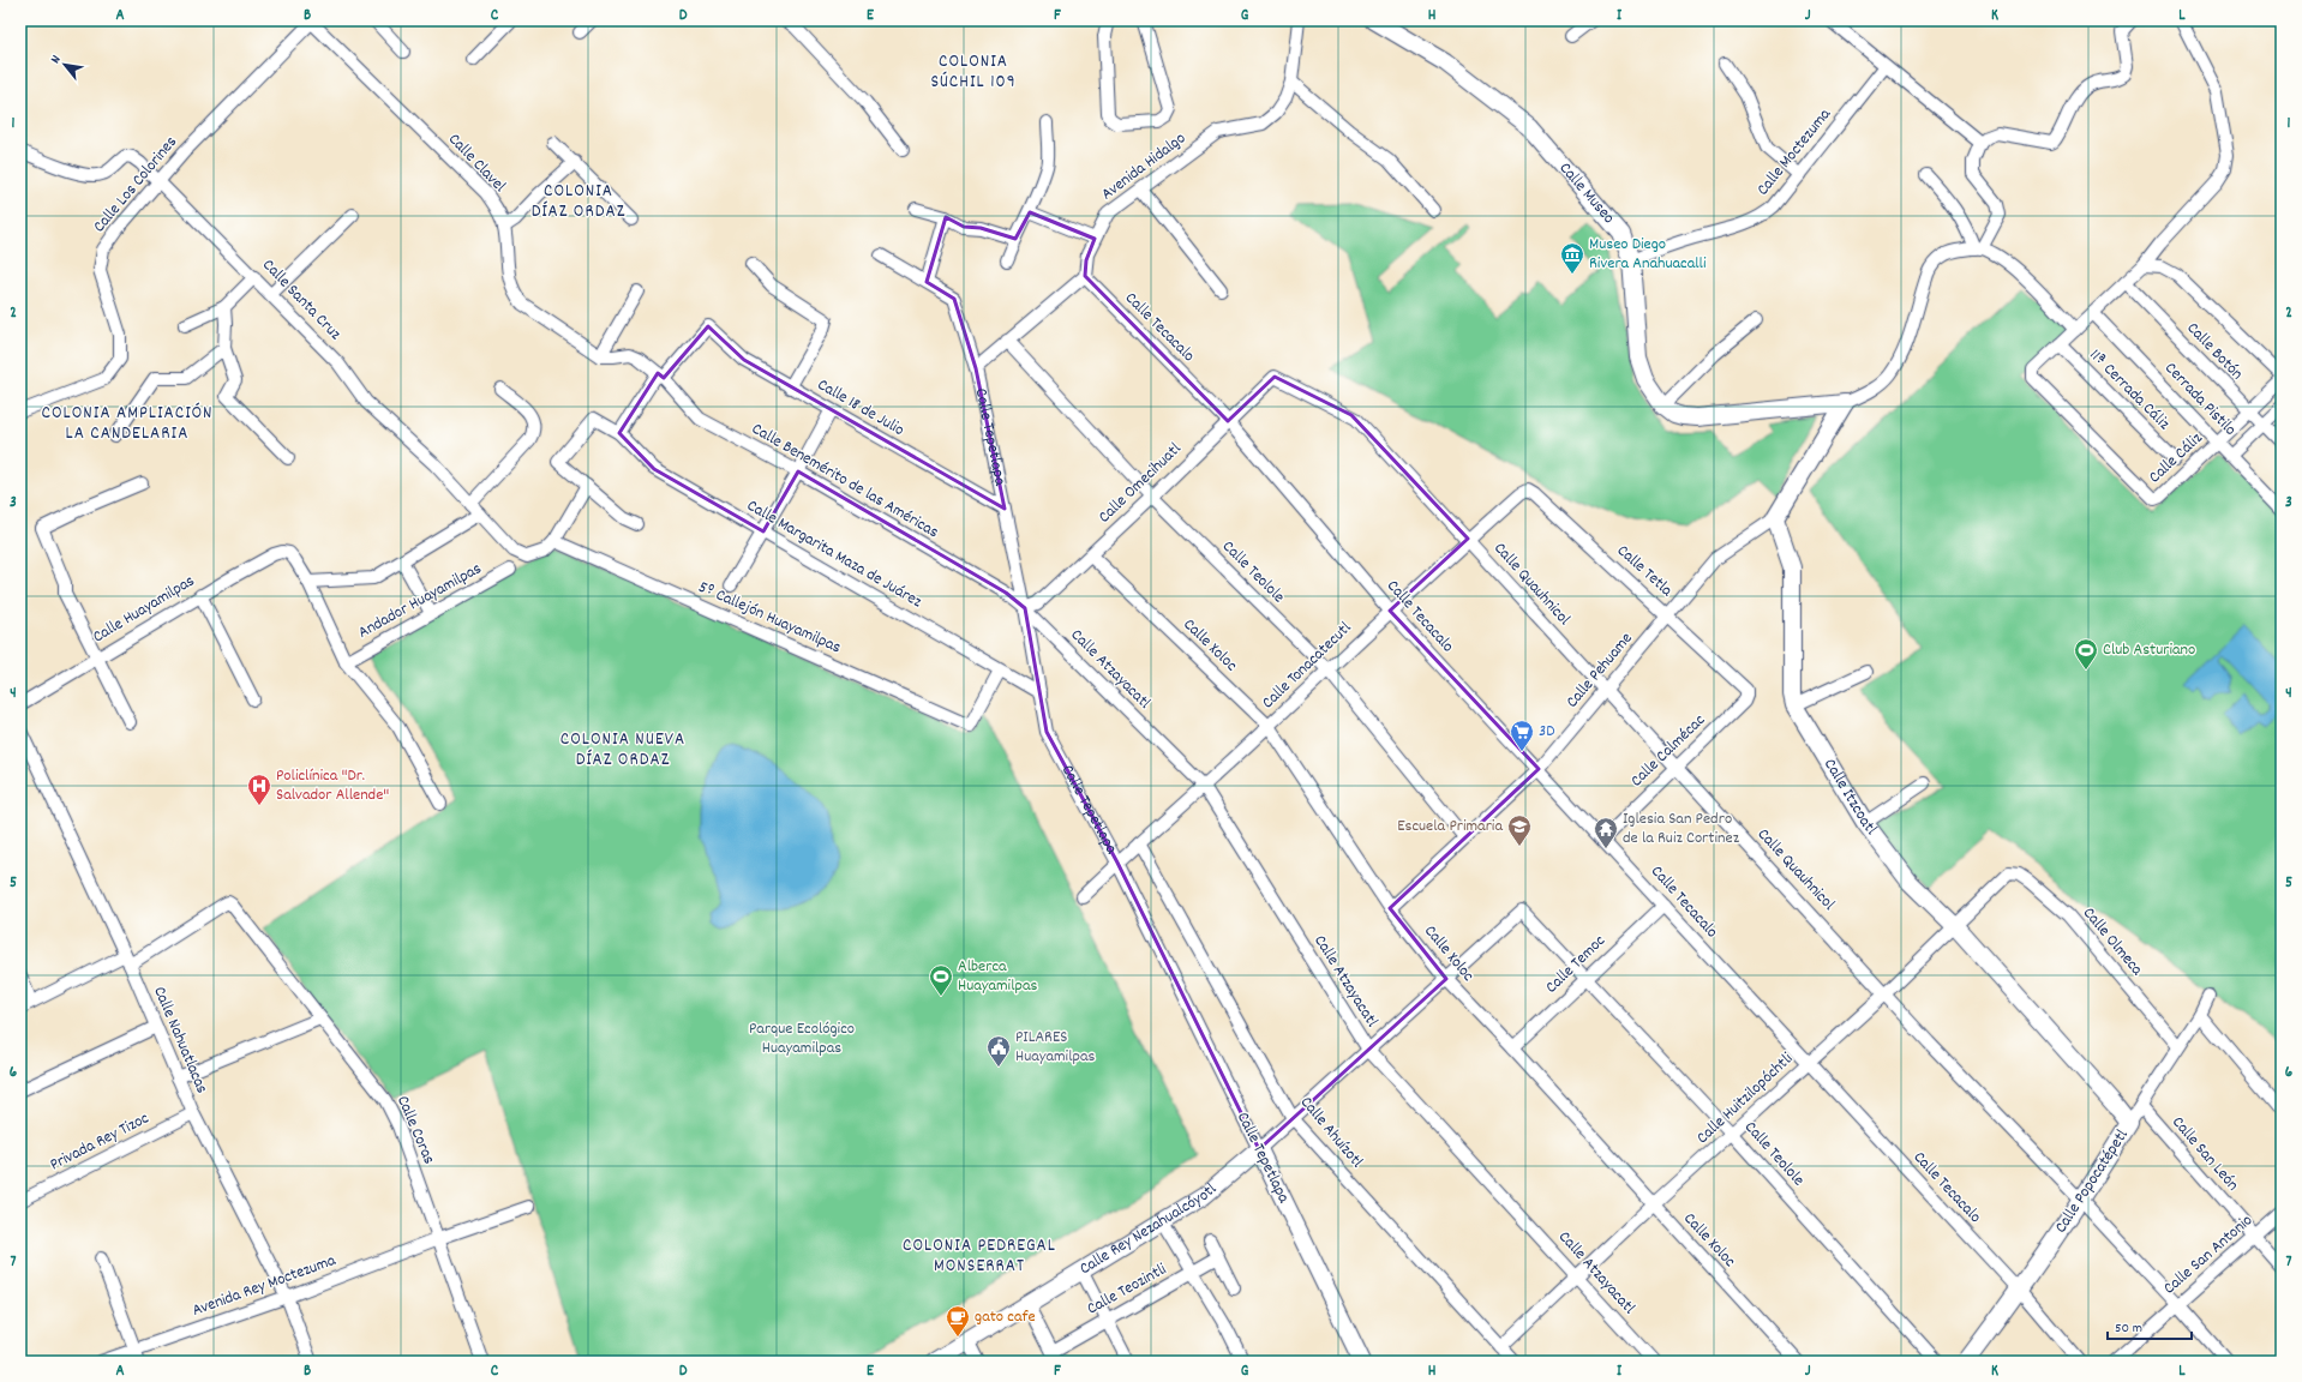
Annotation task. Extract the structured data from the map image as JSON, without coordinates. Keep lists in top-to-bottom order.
{
  "streets": {
    "street": [
      "Calle Moctezuma",
      "Calle Clavel",
      "Avenida Hidalgo",
      "Calle Los Colorines",
      "Calle Museo",
      "Calle Santa Cruz",
      "Calle Tecacalo",
      "Calle Botón",
      "11ª Cerrada Cáliz",
      "Cerrada Pistilo",
      "Calle 18 de Julio",
      "Calle Tepetlapa",
      "Calle Cáliz",
      "Calle Benemérito de las Américas",
      "Calle Omecihuatl",
      "Calle Margarita Maza de Juárez",
      "Calle Tetla",
      "Calle Teolole",
      "Calle Quauhnicol",
      "Andador Huayamilpas",
      "Calle Huayamilpas",
      "5º Callejón Huayamilpas",
      "Calle Xoloc",
      "Calle Tonacatecutl",
      "Calle Atzayacatl",
      "Calle Pehuame",
      "Calle Calmécac",
      "Calle Itzcoatl",
      "Calle Olmeca",
      "Calle Temoc",
      "Calle Nahuatlacas",
      "Calle Huitzilopóchtli",
      "Calle Coras",
      "Calle Ahuízotl",
      "Privada Rey Tizoc",
      "Calle San León",
      "Calle Popocatépetl",
      "Calle Rey Nezahualcóyotl",
      "Calle San Antonio",
      "Avenida Rey Moctezuma",
      "Calle Teozintli"
    ]
  },
  "crossings": [
    ["Calle Moctezuma", "Calle Museo"],
    ["Calle Clavel", "Calle Los Colorines"],
    ["Avenida Hidalgo", "Calle Tecacalo"],
    ["Calle Los Colorines", "Calle Santa Cruz"],
    ["Calle Santa Cruz", "5º Callejón Huayamilpas"],
    ["Calle Tecacalo", "Calle Omecihuatl"],
    ["Calle Tecacalo", "Calle Tonacatecutl"],
    ["Calle Tecacalo", "Calle Pehuame"],
    ["Calle Tecacalo", "Calle Calmécac"],
    ["Calle Tecacalo", "Calle Temoc"],
    ["Calle Tecacalo", "Calle Huitzilopóchtli"],
    ["Calle Tecacalo", "Calle Popocatépetl"],
    ["Calle Botón", "Calle Cáliz"],
    ["11ª Cerrada Cáliz", "Calle Cáliz"],
    ["Cerrada Pistilo", "Calle Cáliz"],
    ["Calle 18 de Julio", "Calle Tepetlapa"],
    ["Calle 18 de Julio", "Calle Benemérito de las Américas"],
    ["Calle Tepetlapa", "Calle Benemérito de las Américas"],
    ["Calle Tepetlapa", "Calle Omecihuatl"],
    ["Calle Tepetlapa", "Calle Margarita Maza de Juárez"],
    ["Calle Tepetlapa", "Calle Tonacatecutl"],
    ["Calle Tepetlapa", "Calle Atzayacatl"],
    ["Calle Tepetlapa", "Calle Rey Nezahualcóyotl"],
    ["Calle Benemérito de las Américas", "Calle Omecihuatl"],
    ["Calle Benemérito de las Américas", "Calle Atzayacatl"],
    ["Calle Omecihuatl", "Calle Teolole"],
    ["Calle Omecihuatl", "Calle Quauhnicol"],
    ["Calle Omecihuatl", "Calle Xoloc"],
    ["Calle Omecihuatl", "Calle Atzayacatl"],
    ["Calle Margarita Maza de Juárez", "5º Callejón Huayamilpas"],
    ["Calle Tetla", "Calle Tonacatecutl"],
    ["Calle Tetla", "Calle Pehuame"],
    ["Calle Tetla", "Calle Calmécac"],
    ["Calle Teolole", "Calle Xoloc"],
    ["Calle Teolole", "Calle Tonacatecutl"],
    ["Calle Teolole", "Calle Pehuame"],
    ["Calle Teolole", "Calle Temoc"],
    ["Calle Teolole", "Calle Huitzilopóchtli"],
    ["Calle Quauhnicol", "Calle Tonacatecutl"],
    ["Calle Quauhnicol", "Calle Pehuame"],
    ["Calle Quauhnicol", "Calle Calmécac"],
    ["Calle Quauhnicol", "Calle Huitzilopóchtli"],
    ["Calle Quauhnicol", "Calle Popocatépetl"],
    ["Calle Quauhnicol", "Calle San Antonio"],
    ["Calle Xoloc", "Calle Tonacatecutl"],
    ["Calle Xoloc", "Calle Pehuame"],
    ["Calle Xoloc", "Calle Temoc"],
    ["Calle Xoloc", "Calle Huitzilopóchtli"],
    ["Calle Tonacatecutl", "Calle Atzayacatl"],
    ["Calle Tonacatecutl", "Calle Ahuízotl"],
    ["Calle Atzayacatl", "Calle Huitzilopóchtli"],
    ["Calle Pehuame", "Calle Itzcoatl"],
    ["Calle Itzcoatl", "Calle Huitzilopóchtli"],
    ["Calle Itzcoatl", "Calle Popocatépetl"],
    ["Calle Olmeca", "Calle Huitzilopóchtli"],
    ["Calle Olmeca", "Calle Popocatépetl"],
    ["Calle Nahuatlacas", "Calle Coras"],
    ["Calle Nahuatlacas", "Privada Rey Tizoc"],
    ["Calle Nahuatlacas", "Avenida Rey Moctezuma"],
    ["Calle Huitzilopóchtli", "Calle Ahuízotl"],
    ["Calle Coras", "Avenida Rey Moctezuma"],
    ["Calle San León", "Calle Popocatépetl"],
    ["Calle San León", "Calle San Antonio"]
  ],
  "districts": [
    "COLONIA SÚCHIL 109",
    "COLONIA DÍAZ ORDAZ",
    "COLONIA AMPLIACIÓN LA CANDELARIA",
    "COLONIA NUEVA DÍAZ ORDAZ",
    "COLONIA PEDREGAL MONSERRAT"
  ],
  "parks": ["Parque Ecológico Huayamilpas"],
  "places": {
    "museum": ["Museo Diego Rivera Anahuacalli"],
    "sports": ["Club Asturiano", "Alberca Huayamilpas"],
    "supermarket": ["3D"],
    "hospital": ["Policlínica \"Dr. Salvador Allende\""],
    "school or university": ["Escuela Primaria"],
    "temple": ["Iglesia San Pedro de la Ruiz Cortinez"],
    "public building": ["PILARES Huayamilpas"],
    "cafe": ["gato cafe"]
  },
  "scale_bar": "50 m",
  "north": "top left",
  "grid": {
    "columns": [
      "A",
      "B",
      "C",
      "D",
      "E",
      "F",
      "G",
      "H",
      "I",
      "J",
      "K",
      "L"
    ],
    "rows": [
      "1",
      "2",
      "3",
      "4",
      "5",
      "6",
      "7"
    ]
  }
}
